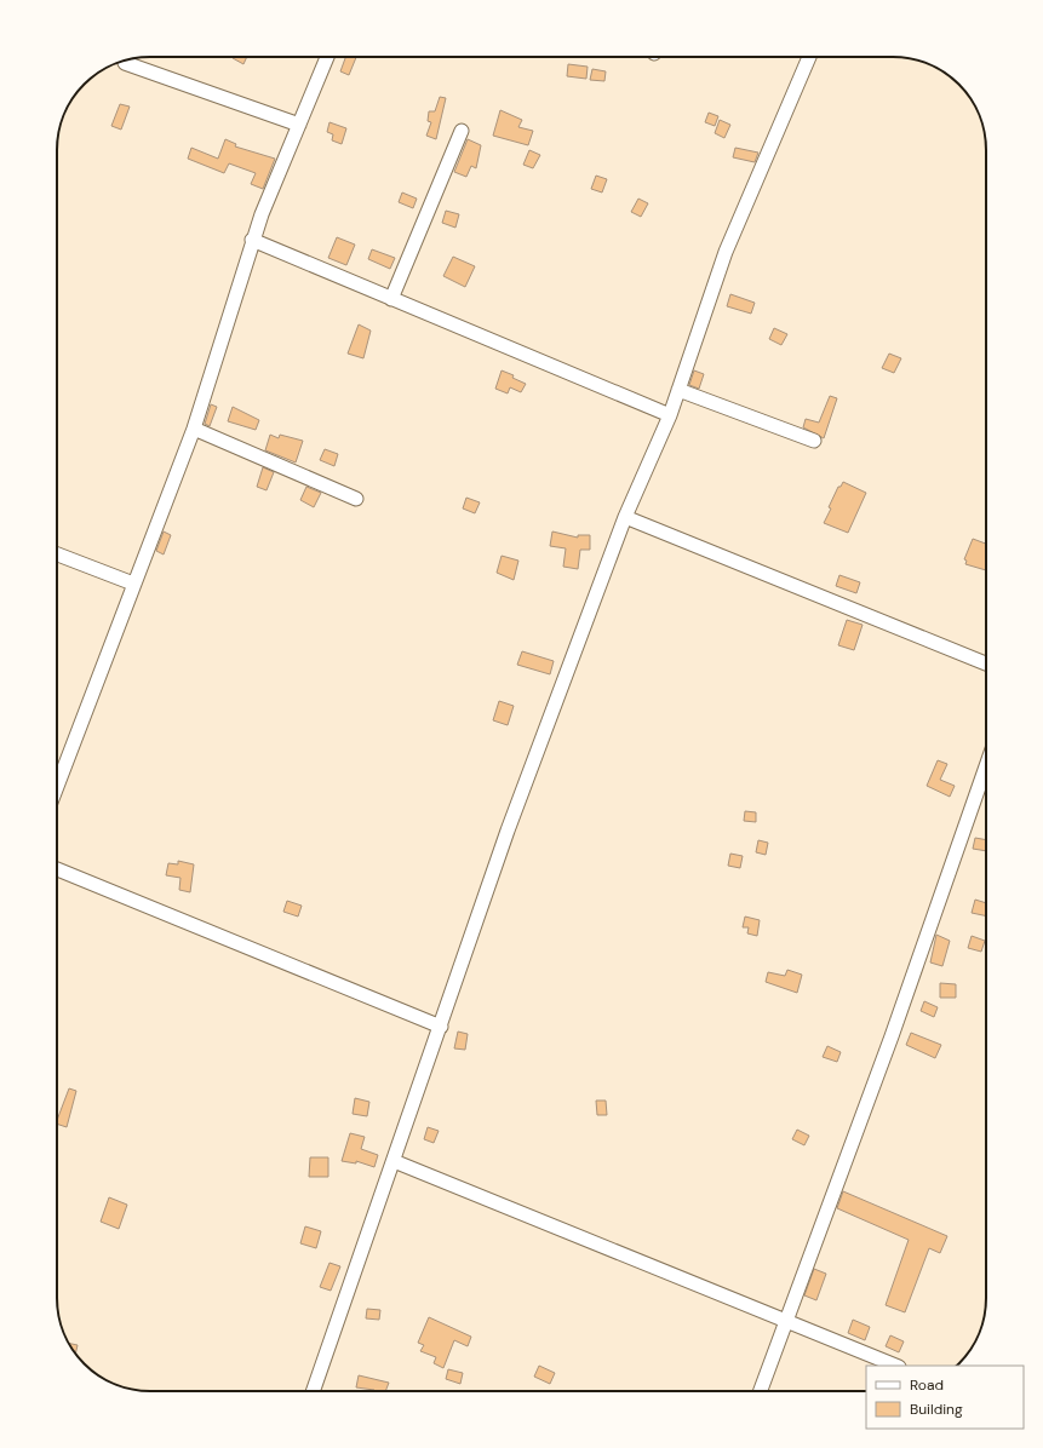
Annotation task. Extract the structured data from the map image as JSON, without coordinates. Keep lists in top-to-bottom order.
{
  "legend": ["Road", "Building"]
}
